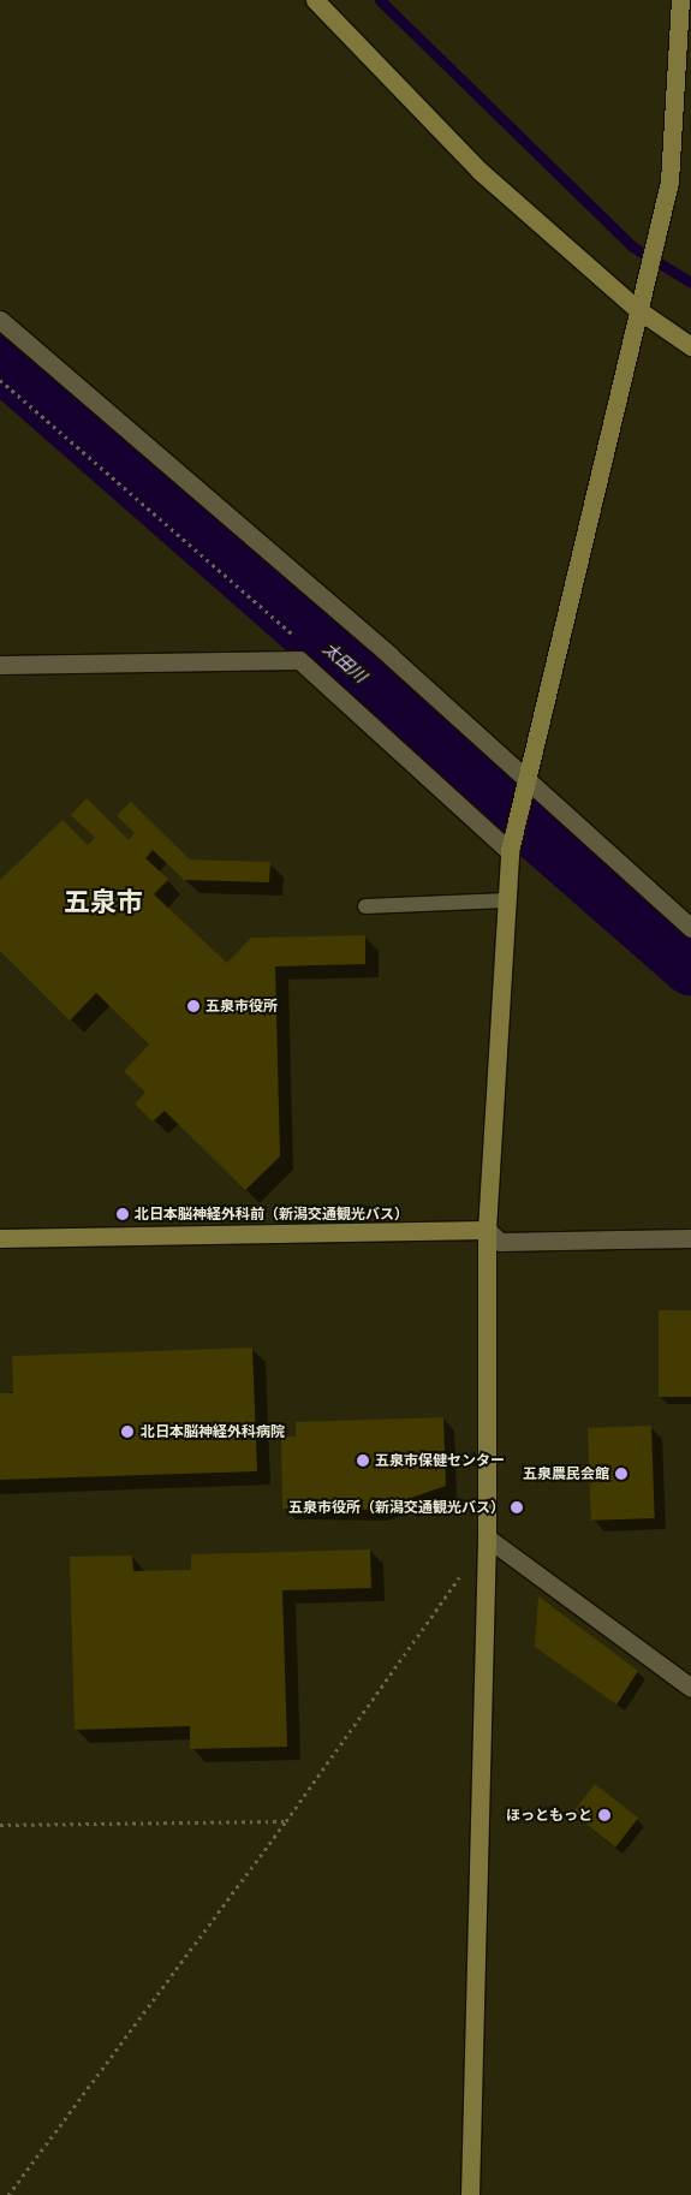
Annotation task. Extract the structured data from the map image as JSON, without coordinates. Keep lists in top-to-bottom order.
{
  "districts": ["五泉市"],
  "water": ["太田川"],
  "places": [
    "五泉市役所",
    "北日本脳神経外科前（新潟交通観光バス）",
    "北日本脳神経外科病院",
    "五泉市保健センター",
    "五泉農民会館",
    "五泉市役所（新潟交通観光バス）",
    "ほっともっと"
  ]
}
